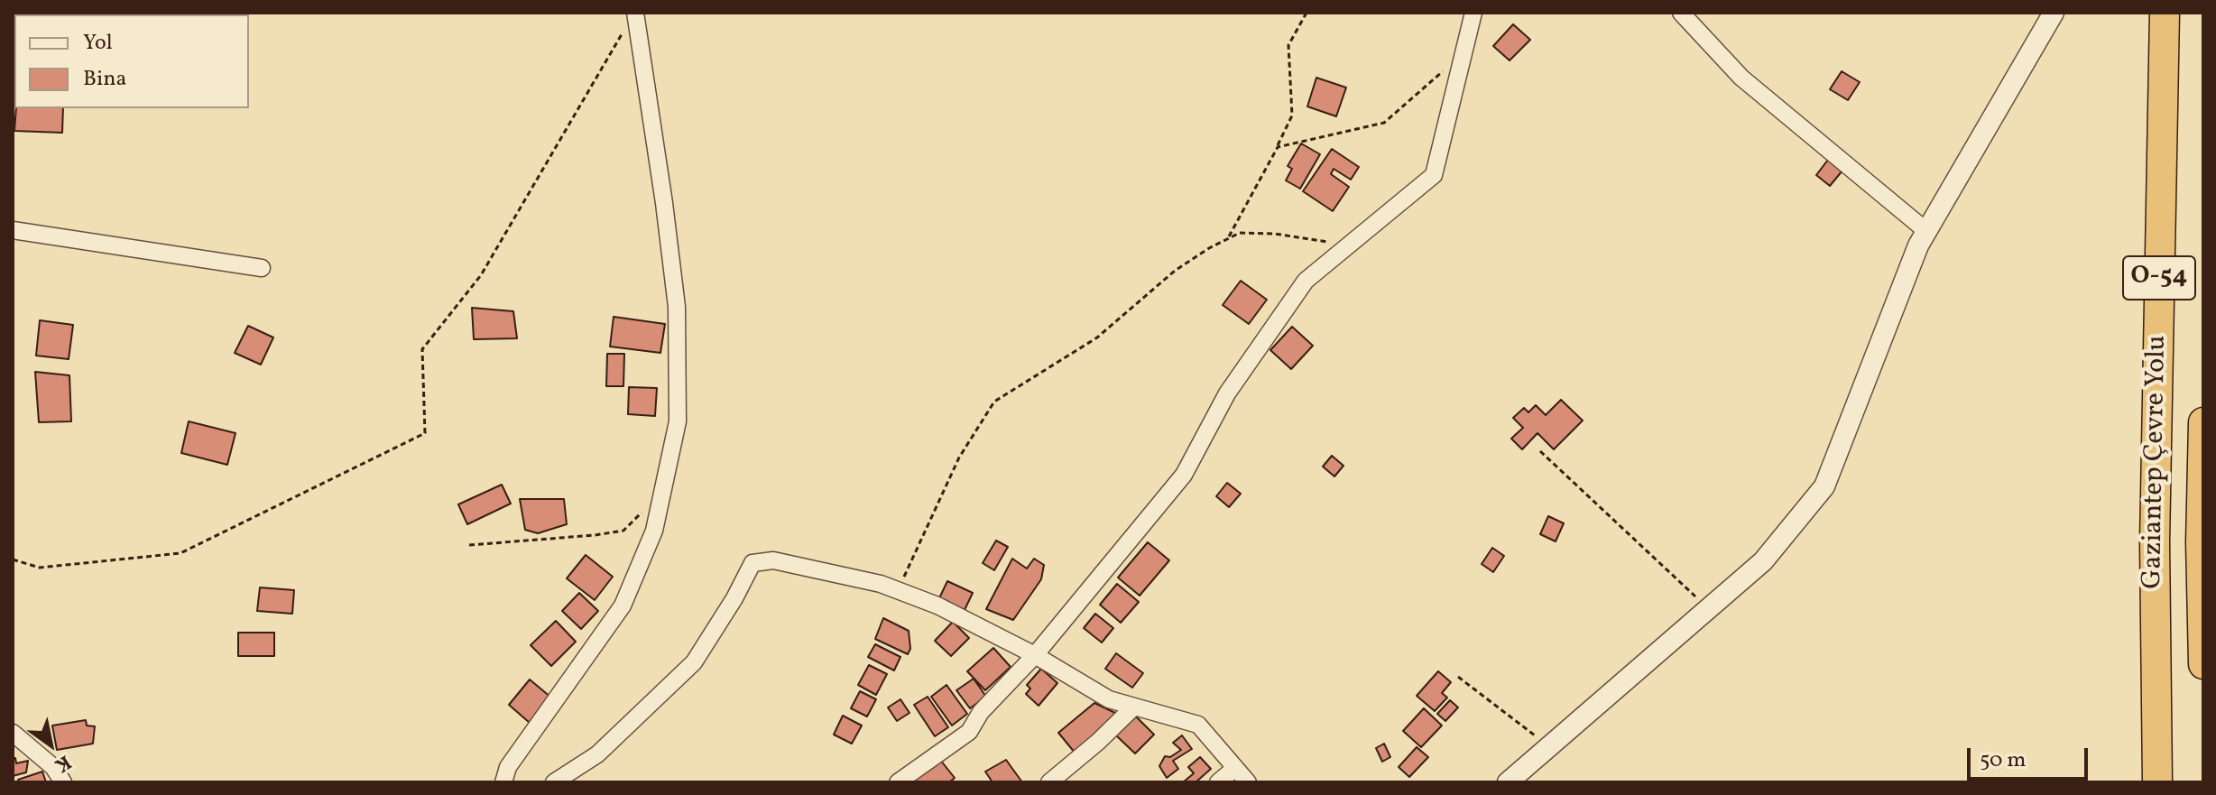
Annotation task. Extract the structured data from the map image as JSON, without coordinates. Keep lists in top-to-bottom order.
{
  "streets": {
    "highway": ["O-54", "Gaziantep Çevre Yolu"]
  },
  "legend": ["Yol", "Bina"],
  "scale_bar": "50 m",
  "north": "bottom right"
}
